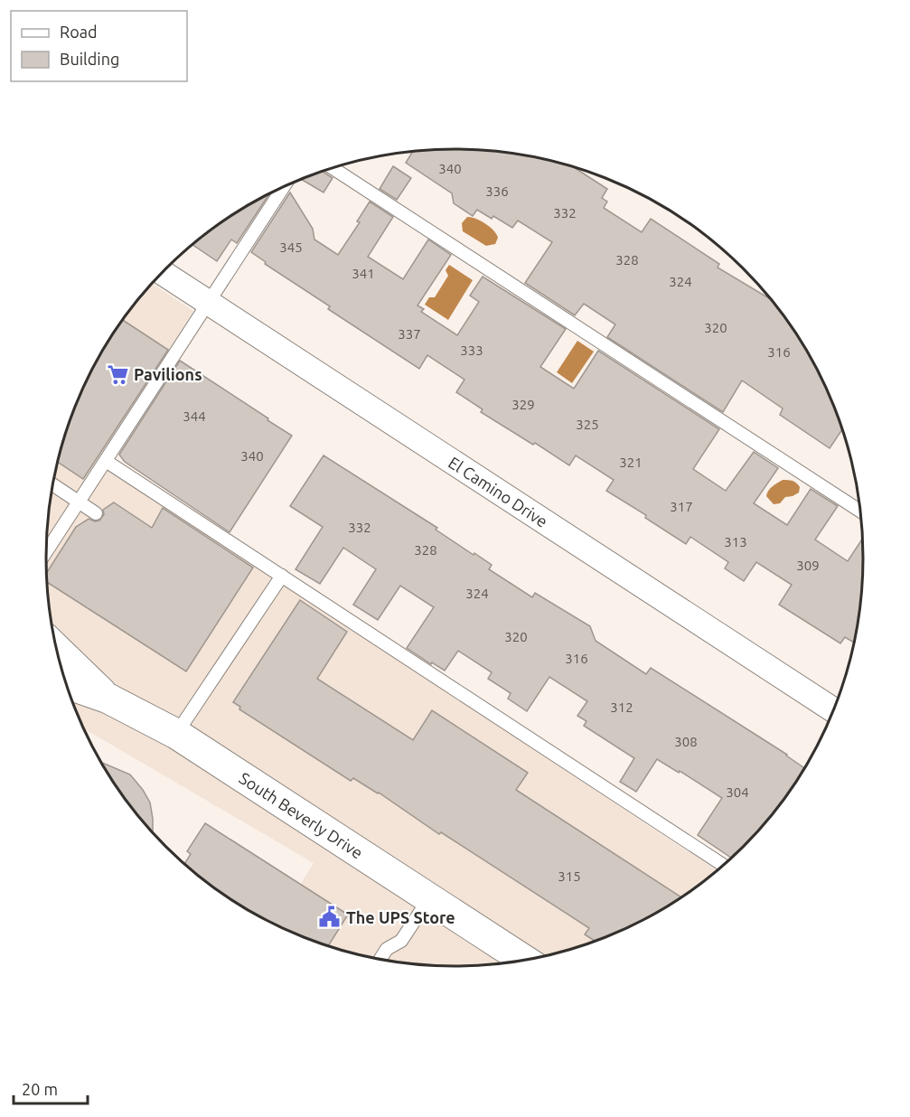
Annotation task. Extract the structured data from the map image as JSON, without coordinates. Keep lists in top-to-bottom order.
{
  "streets": {
    "main road": ["South Beverly Drive"],
    "street": ["El Camino Drive"]
  },
  "places": {
    "supermarket": ["Pavilions"],
    "public building": ["The UPS Store"]
  },
  "house_numbers": [
    "340",
    "336",
    "332",
    "345",
    "328",
    "341",
    "324",
    "320",
    "337",
    "333",
    "316",
    "329",
    "344",
    "325",
    "340",
    "321",
    "317",
    "332",
    "313",
    "328",
    "309",
    "324",
    "320",
    "316",
    "312",
    "308",
    "304",
    "315"
  ],
  "legend": ["Road", "Building"],
  "scale_bar": "20 m"
}
